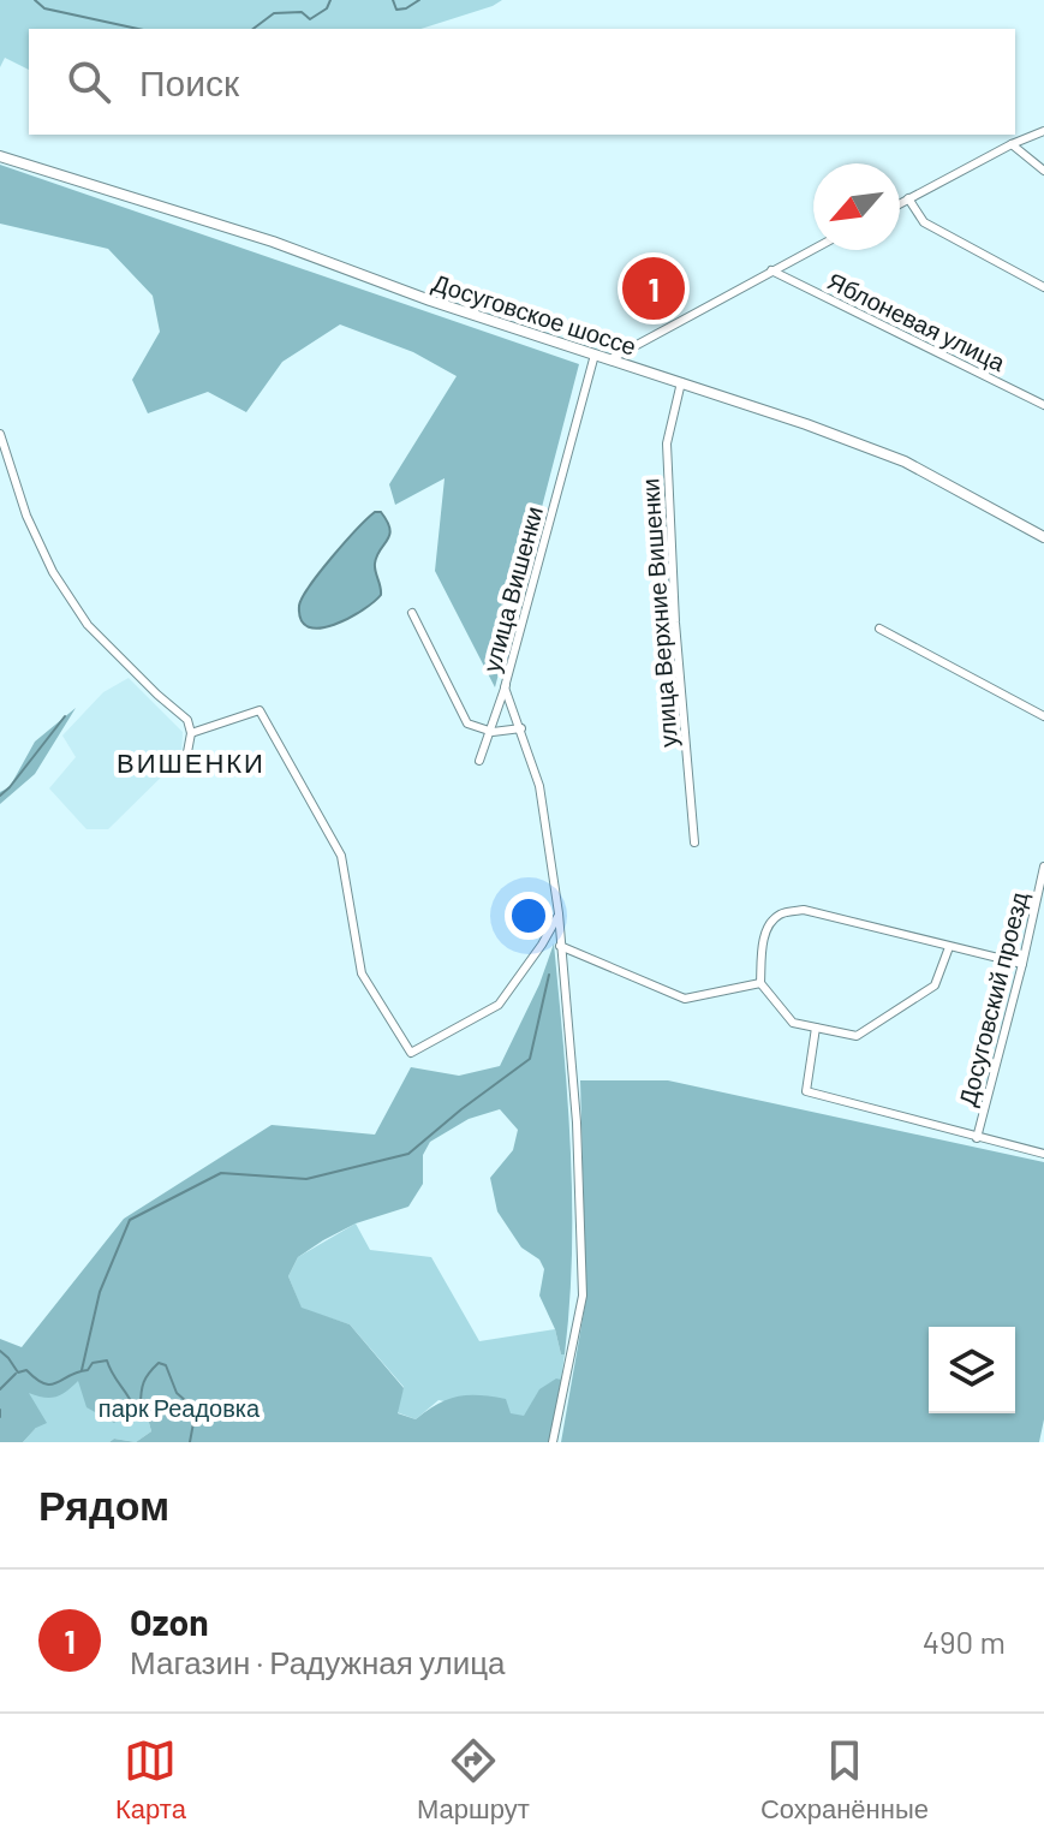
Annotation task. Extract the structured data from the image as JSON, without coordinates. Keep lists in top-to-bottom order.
{
  "streets": {
    "main road": ["Досуговское шоссе"],
    "street": [
      "Яблоневая улица",
      "улица Вишенки",
      "улица Верхние Вишенки",
      "Досуговский проезд"
    ]
  },
  "crossings": [
    ["Досуговское шоссе", "улица Вишенки"],
    ["Досуговское шоссе", "улица Верхние Вишенки"]
  ],
  "districts": ["ВИШЕНКИ"],
  "parks": ["парк Реадовка"],
  "north": "bottom left",
  "page": {
    "search": "Поиск",
    "pins": "1",
    "heading": "Рядом",
    "list": [
      {
        "mark": "1",
        "name": "Ozon",
        "note": "Магазин · Радужная улица",
        "value": "490 m"
      }
    ],
    "nav": ["Карта", "Маршрут", "Сохранённые"]
  }
}
